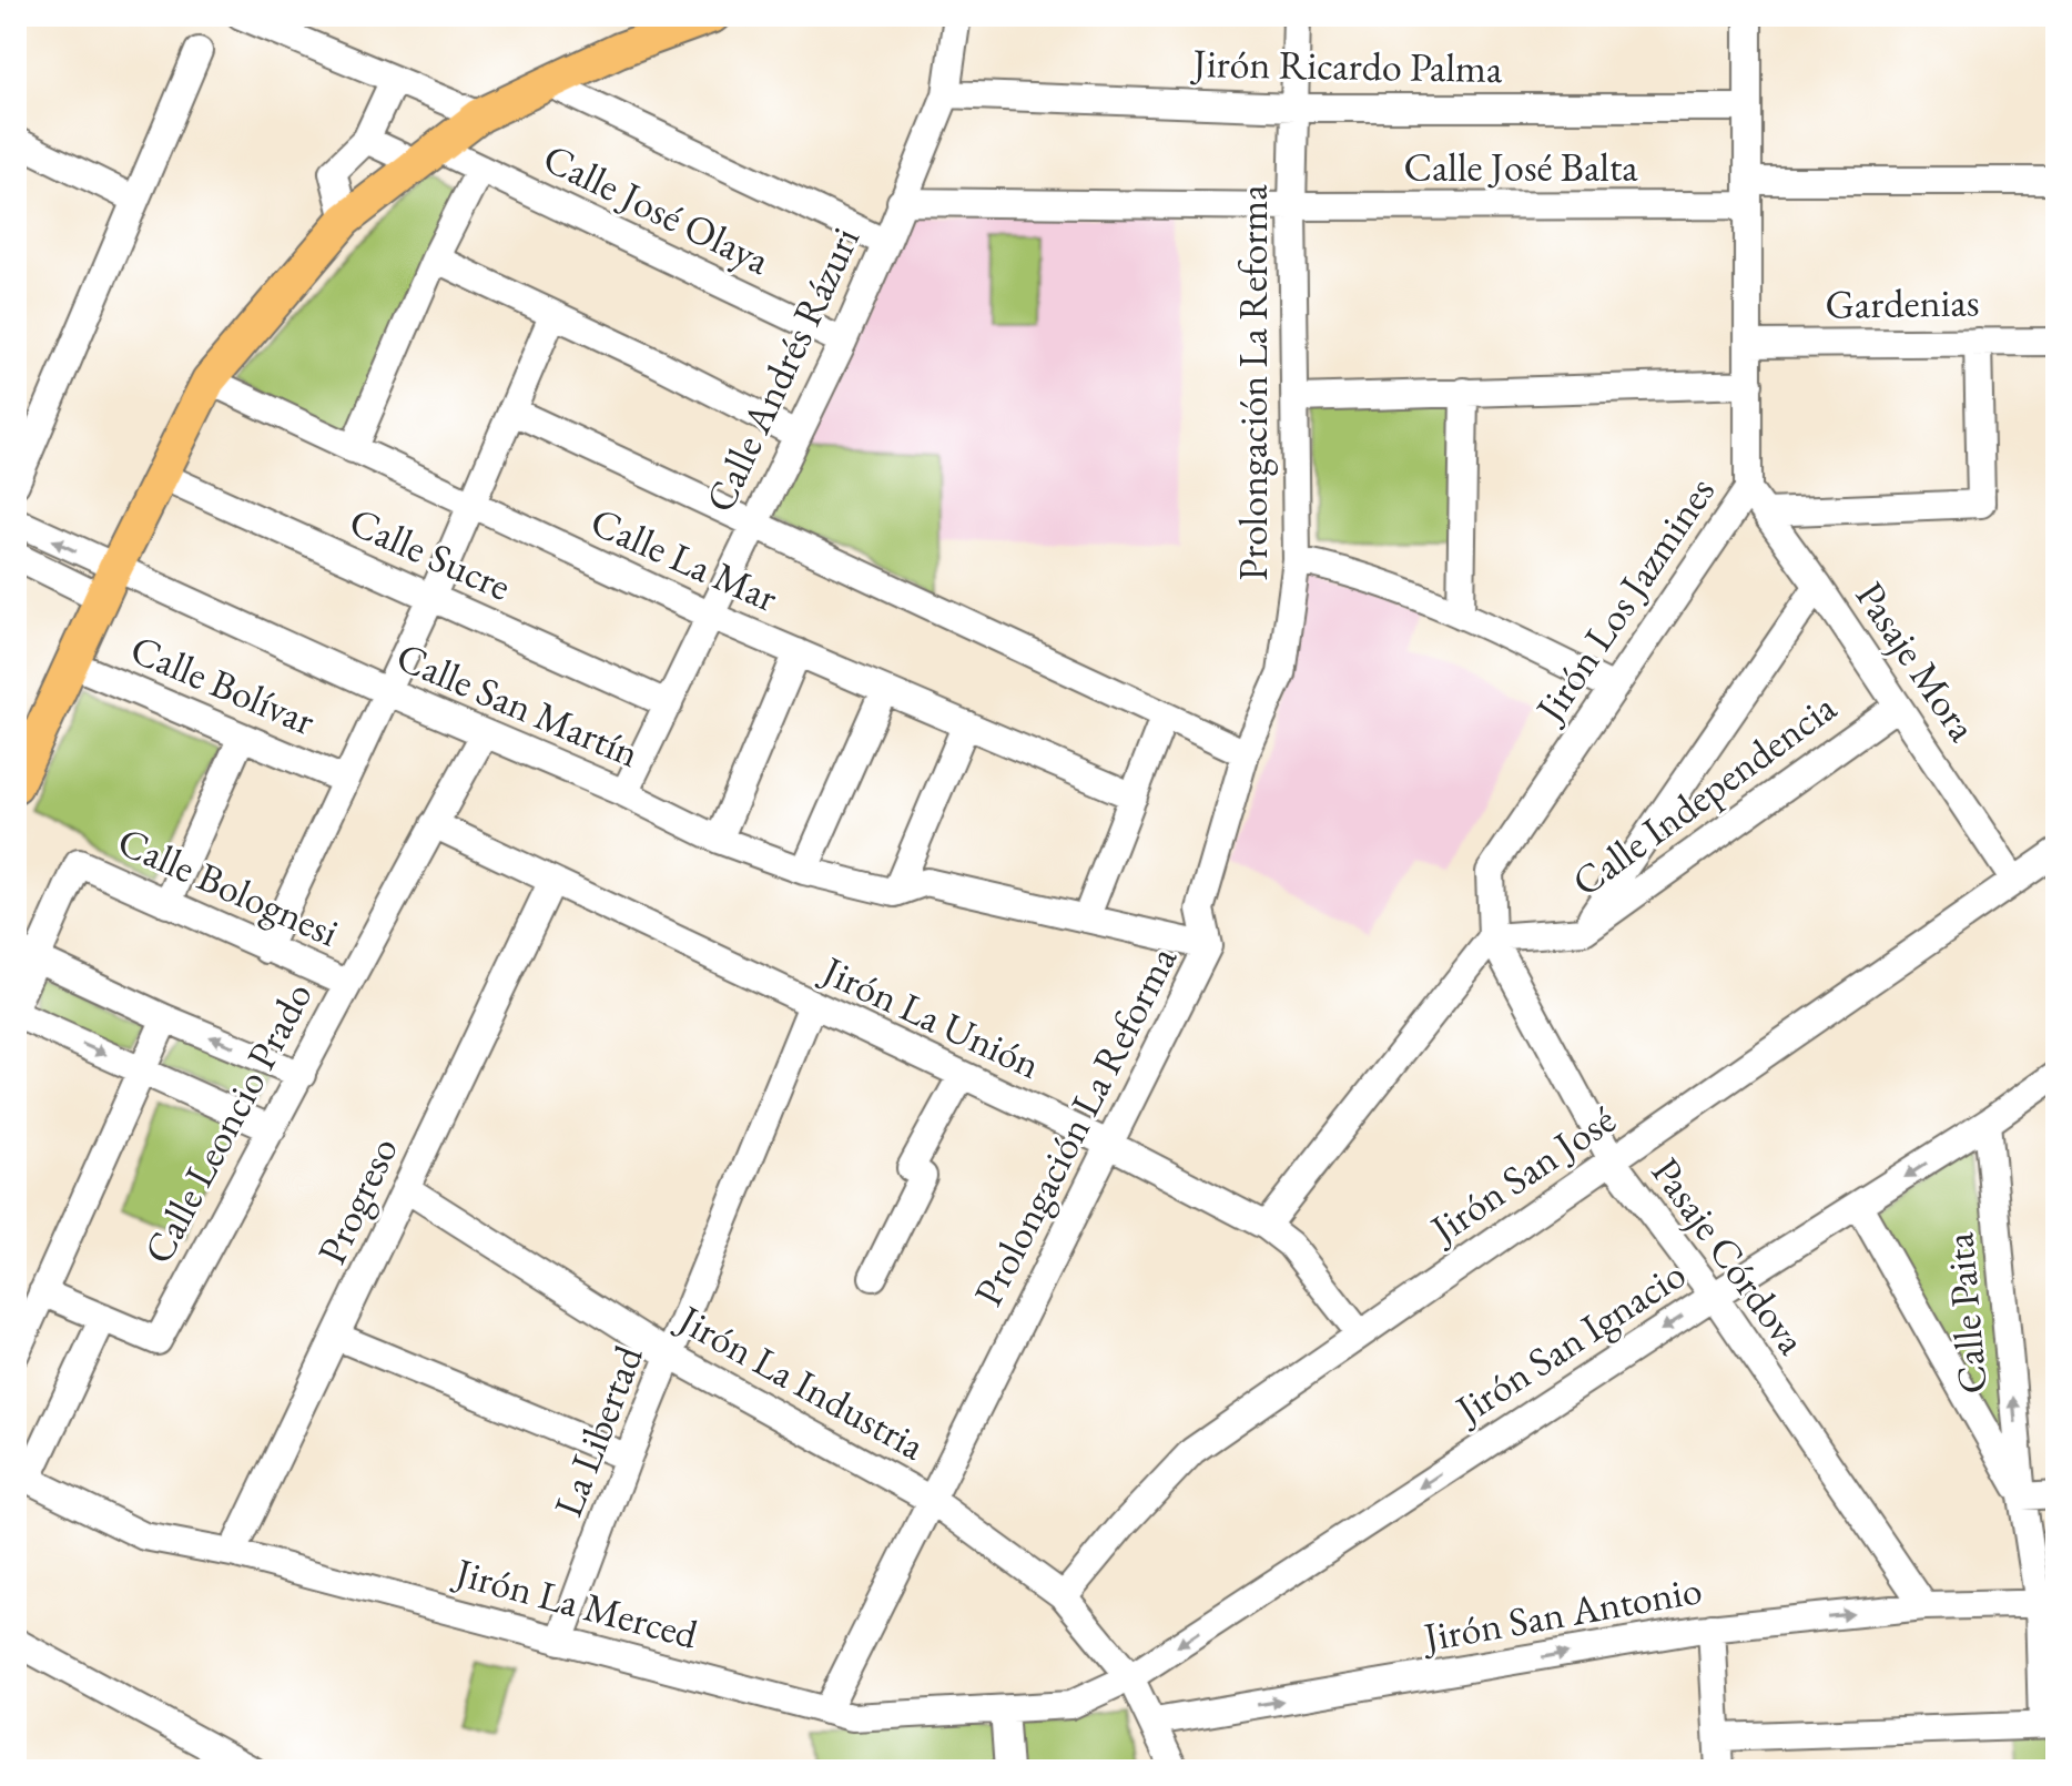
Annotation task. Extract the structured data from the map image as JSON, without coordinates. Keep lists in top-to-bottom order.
{
  "streets": {
    "street": [
      "Jirón Ricardo Palma",
      "Calle José Balta",
      "Calle José Olaya",
      "Gardenias",
      "Calle Andrés Rázuri",
      "Prolongación La Reforma",
      "Calle Sucre",
      "Calle La Mar",
      "Jirón Los Jazmines",
      "Pasaje Mora",
      "Calle Bolívar",
      "Calle San Martín",
      "Calle Independencia",
      "Calle Bolognesi",
      "Jirón La Unión",
      "Calle Leoncio Prado",
      "Jirón San José",
      "Progreso",
      "Pasaje Córdova",
      "Calle Paita",
      "Jirón San Ignacio",
      "Jirón La Industria",
      "La Libertad",
      "Jirón La Merced",
      "Jirón San Antonio"
    ]
  },
  "crossings": [
    ["Jirón Ricardo Palma", "Calle Andrés Rázuri"],
    ["Jirón Ricardo Palma", "Prolongación La Reforma"],
    ["Jirón Ricardo Palma", "Jirón Los Jazmines"],
    ["Calle José Balta", "Calle Andrés Rázuri"],
    ["Calle José Balta", "Prolongación La Reforma"],
    ["Calle José Balta", "Jirón Los Jazmines"],
    ["Calle José Olaya", "Calle Andrés Rázuri"],
    ["Gardenias", "Jirón Los Jazmines"],
    ["Calle Andrés Rázuri", "Calle Sucre"],
    ["Calle Andrés Rázuri", "Calle La Mar"],
    ["Calle Andrés Rázuri", "Calle San Martín"],
    ["Prolongación La Reforma", "Jirón La Unión"],
    ["Prolongación La Reforma", "Jirón La Industria"],
    ["Prolongación La Reforma", "Jirón La Merced"],
    ["Jirón Los Jazmines", "Pasaje Mora"],
    ["Jirón Los Jazmines", "Calle Independencia"],
    ["Jirón Los Jazmines", "Pasaje Córdova"],
    ["Pasaje Mora", "Calle Independencia"],
    ["Pasaje Mora", "Jirón San José"],
    ["Calle San Martín", "Calle Leoncio Prado"],
    ["Calle Independencia", "Pasaje Córdova"],
    ["Calle Bolognesi", "Calle Leoncio Prado"],
    ["Jirón La Unión", "Calle Leoncio Prado"],
    ["Jirón La Unión", "Jirón San José"],
    ["Jirón La Unión", "Progreso"],
    ["Jirón La Unión", "La Libertad"],
    ["Jirón San José", "Pasaje Córdova"],
    ["Jirón San José", "Jirón La Industria"],
    ["Progreso", "Jirón La Industria"],
    ["Progreso", "Jirón La Merced"],
    ["Pasaje Córdova", "Jirón San Ignacio"],
    ["Pasaje Córdova", "Jirón San Antonio"],
    ["Calle Paita", "Jirón San Ignacio"],
    ["Calle Paita", "Jirón San Antonio"],
    ["Jirón San Ignacio", "Jirón La Industria"],
    ["Jirón San Ignacio", "Jirón La Merced"],
    ["Jirón La Industria", "La Libertad"],
    ["Jirón La Industria", "Jirón La Merced"],
    ["La Libertad", "Jirón La Merced"]
  ],
  "one_way": ["Jirón San Ignacio", "Jirón San Antonio"]
}
